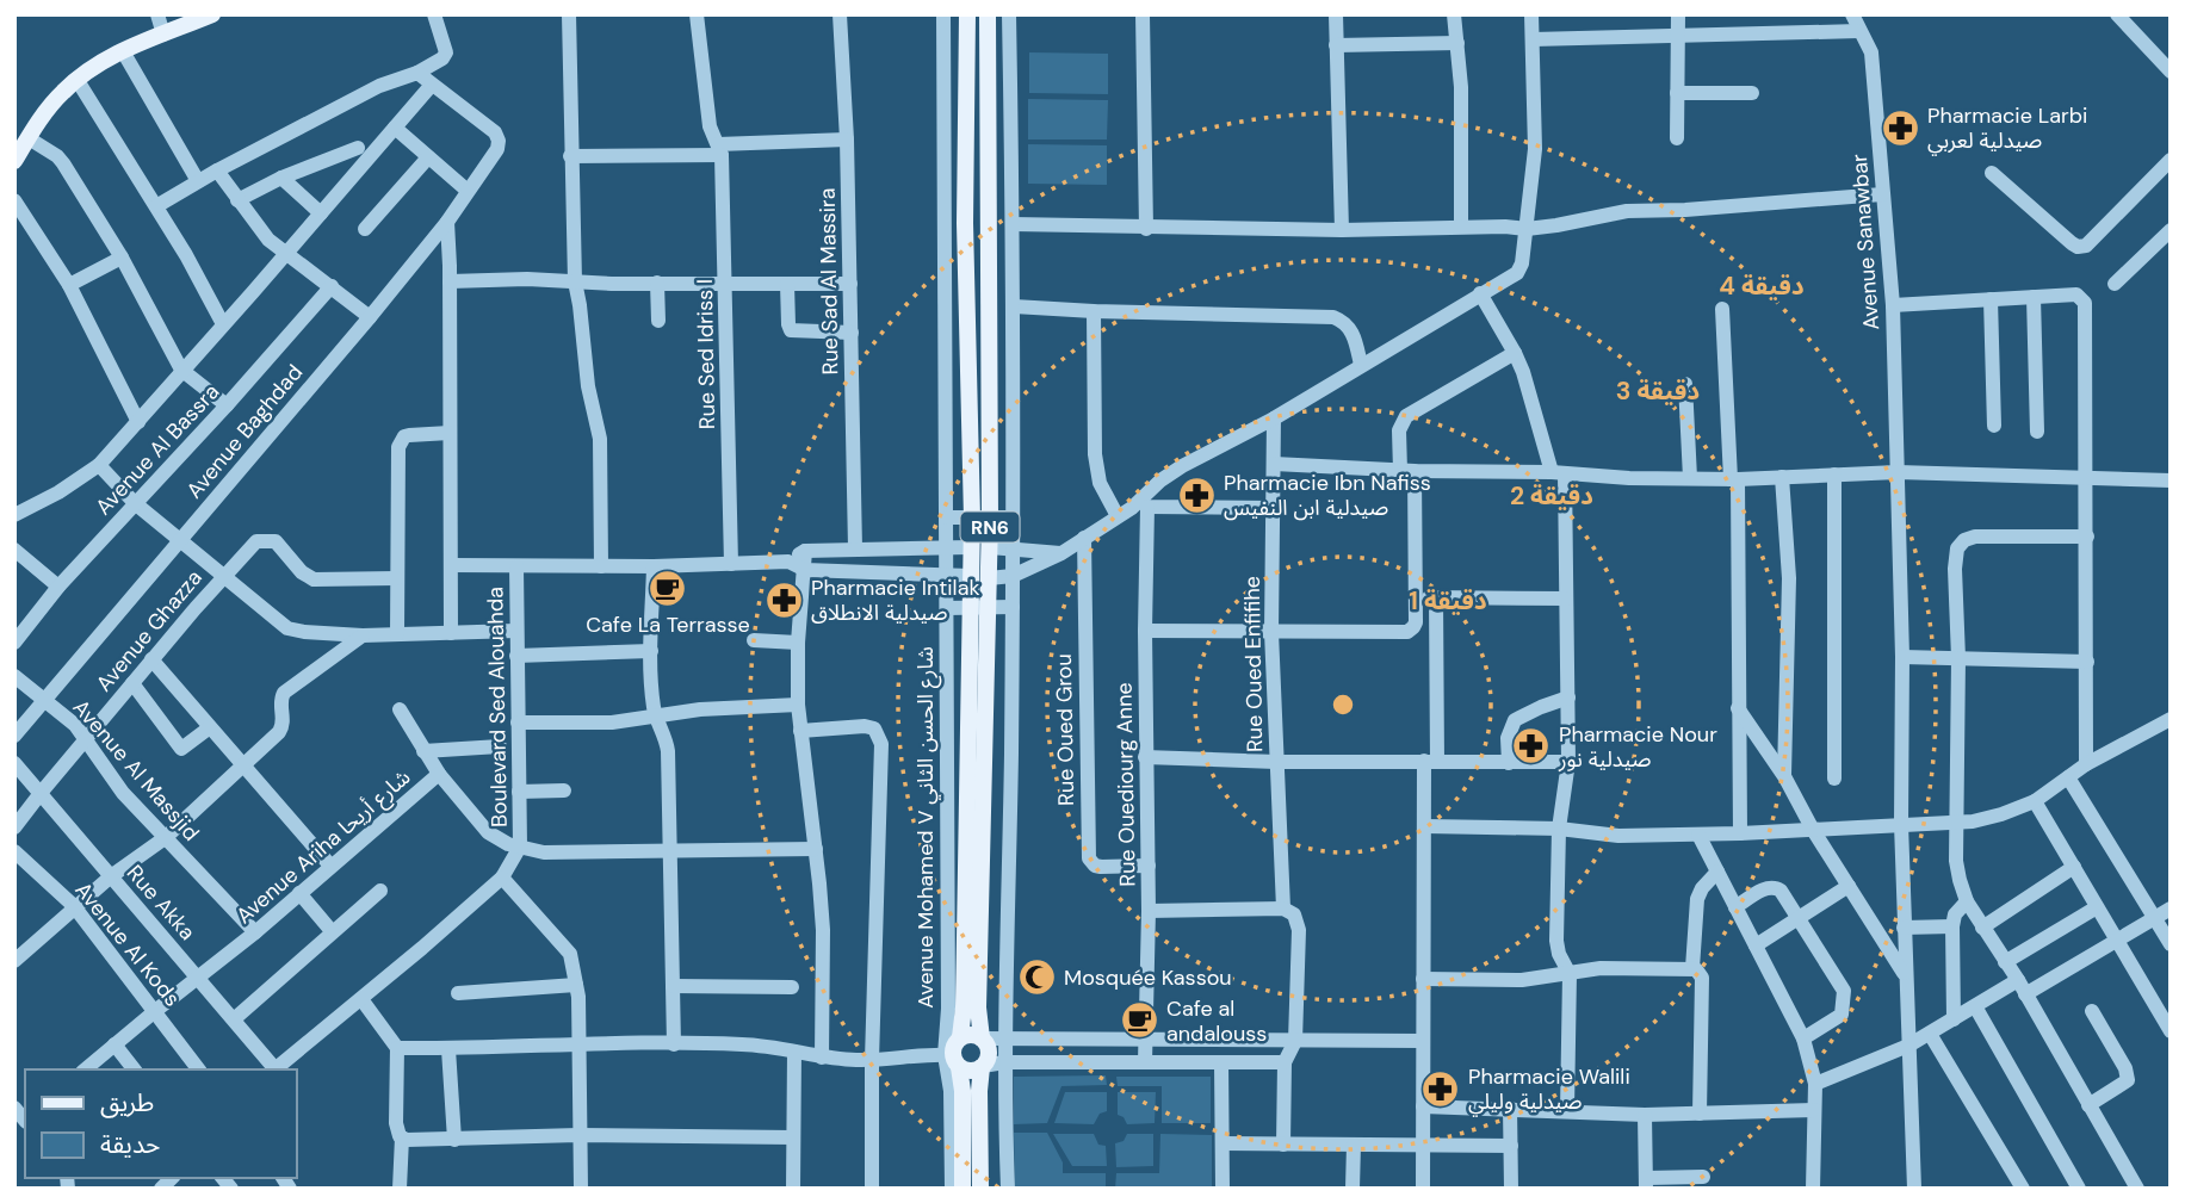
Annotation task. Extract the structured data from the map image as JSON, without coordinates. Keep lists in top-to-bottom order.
{
  "streets": {
    "main road": ["RN6"],
    "street": [
      "Avenue Sanawbar",
      "Rue Sad Al Massira",
      "Rue Sed Idriss I",
      "Avenue Baghdad",
      "Avenue Al Bassra",
      "Avenue Ghazza",
      "Rue Oued Enfifihe",
      "Boulevard Sed Alouahda",
      "Rue Oued Grou",
      "Avenue Al Massjid",
      "Rue Ouediourg Anne",
      "Avenue Mohamed V شارع الحسن الثاني",
      "Avenue Ariha شارع أريحا",
      "Rue Akka",
      "Avenue Al Kods"
    ]
  },
  "crossings": [
    ["Avenue Baghdad", "Avenue Al Massjid"],
    ["RN6", "Avenue Mohamed V شارع الحسن الثاني"],
    ["Avenue Ghazza", "Avenue Al Massjid"],
    ["Avenue Ghazza", "Rue Akka"],
    ["Rue Oued Grou", "Rue Ouediourg Anne"],
    ["Avenue Al Massjid", "Avenue Ariha شارع أريحا"],
    ["Avenue Ariha شارع أريحا", "Rue Akka"],
    ["Avenue Ariha شارع أريحا", "Avenue Al Kods"]
  ],
  "places": {
    "pharmacy": [
      "Pharmacie Larbi صيدلية لعربي",
      "Pharmacie Ibn Nafiss صيدلية ابن النفيس",
      "Pharmacie Intilak صيدلية الانطلاق",
      "Pharmacie Nour صيدلية نور",
      "Pharmacie Walili صيدلية وليلي"
    ],
    "cafe": ["Cafe La Terrasse", "Cafe al andalouss"],
    "mosque": ["Mosquée Kassou"]
  },
  "legend": ["طريق", "حديقة"],
  "rings": [
    "4 دقيقة",
    "3 دقيقة",
    "2 دقيقة",
    "1 دقيقة"
  ]
}
